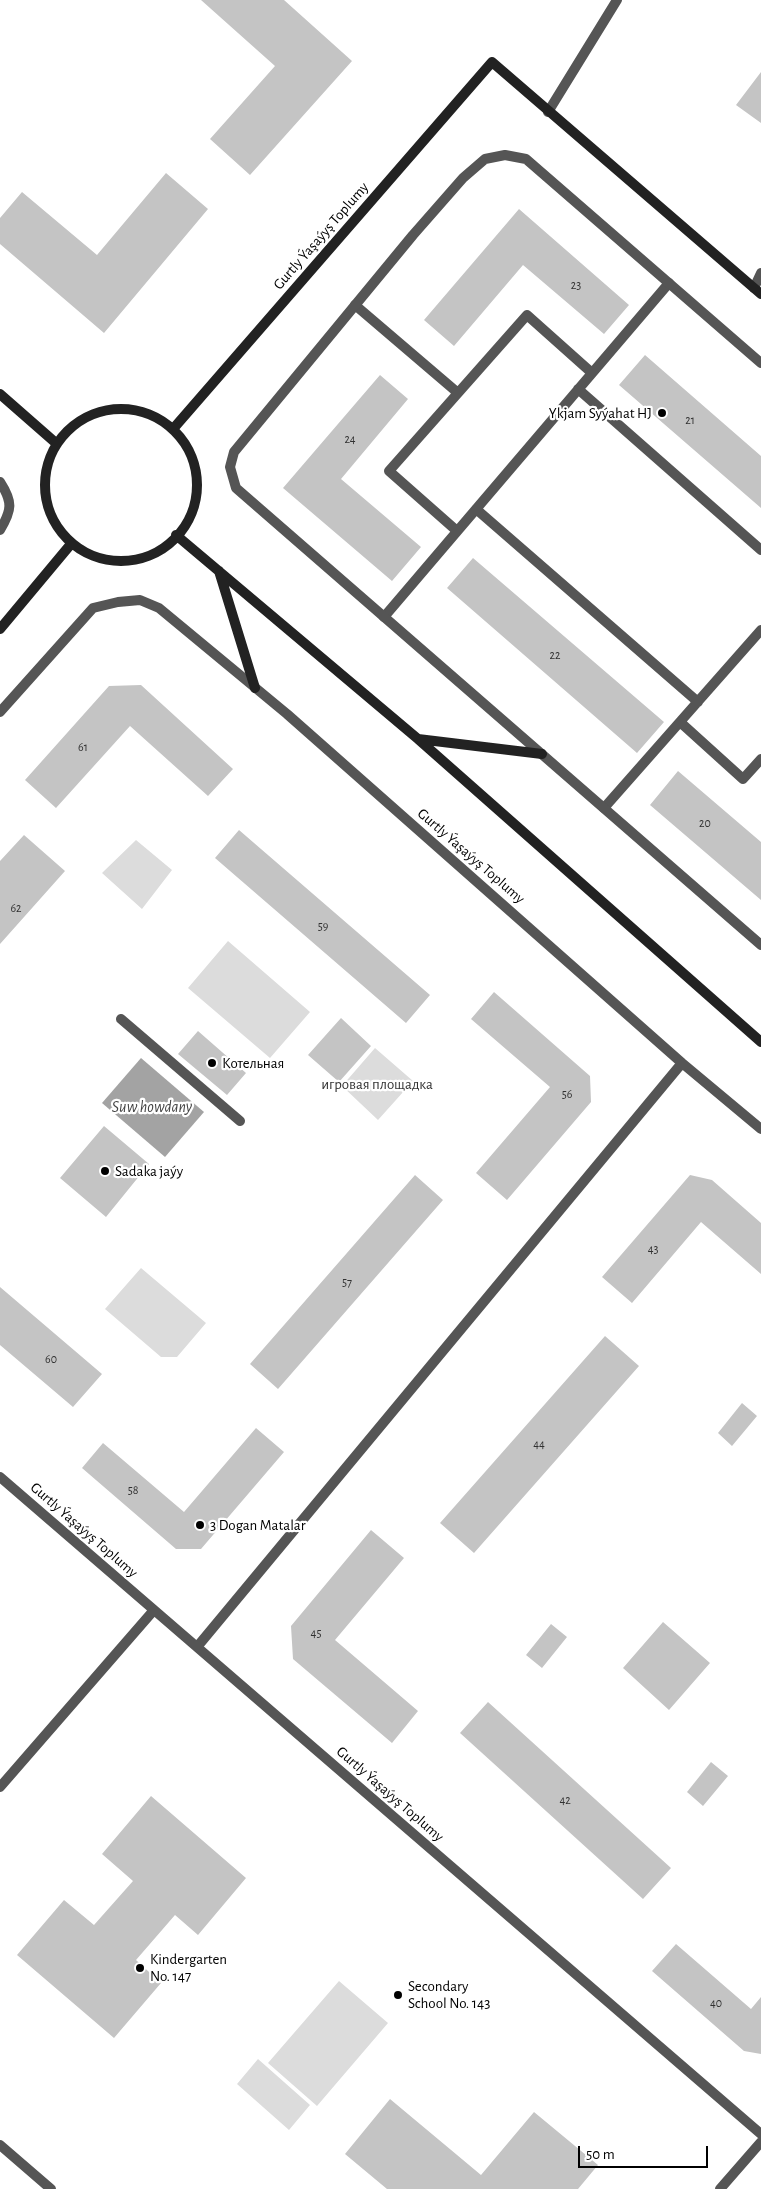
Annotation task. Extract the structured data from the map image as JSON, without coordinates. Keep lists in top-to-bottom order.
{
  "streets": {
    "street": ["Gurtly Ýaşaýyş Toplumy"]
  },
  "water": ["Suw howdany"],
  "parks": ["игровая площадка"],
  "places": [
    "Ykjam Syýahat HJ",
    "Котельная",
    "Sadaka jaýy",
    "3 Dogan Matalar",
    "Kindergarten No. 147",
    "Secondary School No. 143"
  ],
  "house_numbers": [
    "23",
    "21",
    "24",
    "22",
    "61",
    "20",
    "62",
    "59",
    "56",
    "43",
    "57",
    "60",
    "44",
    "58",
    "45",
    "42",
    "40"
  ],
  "scale_bar": "50 m"
}
